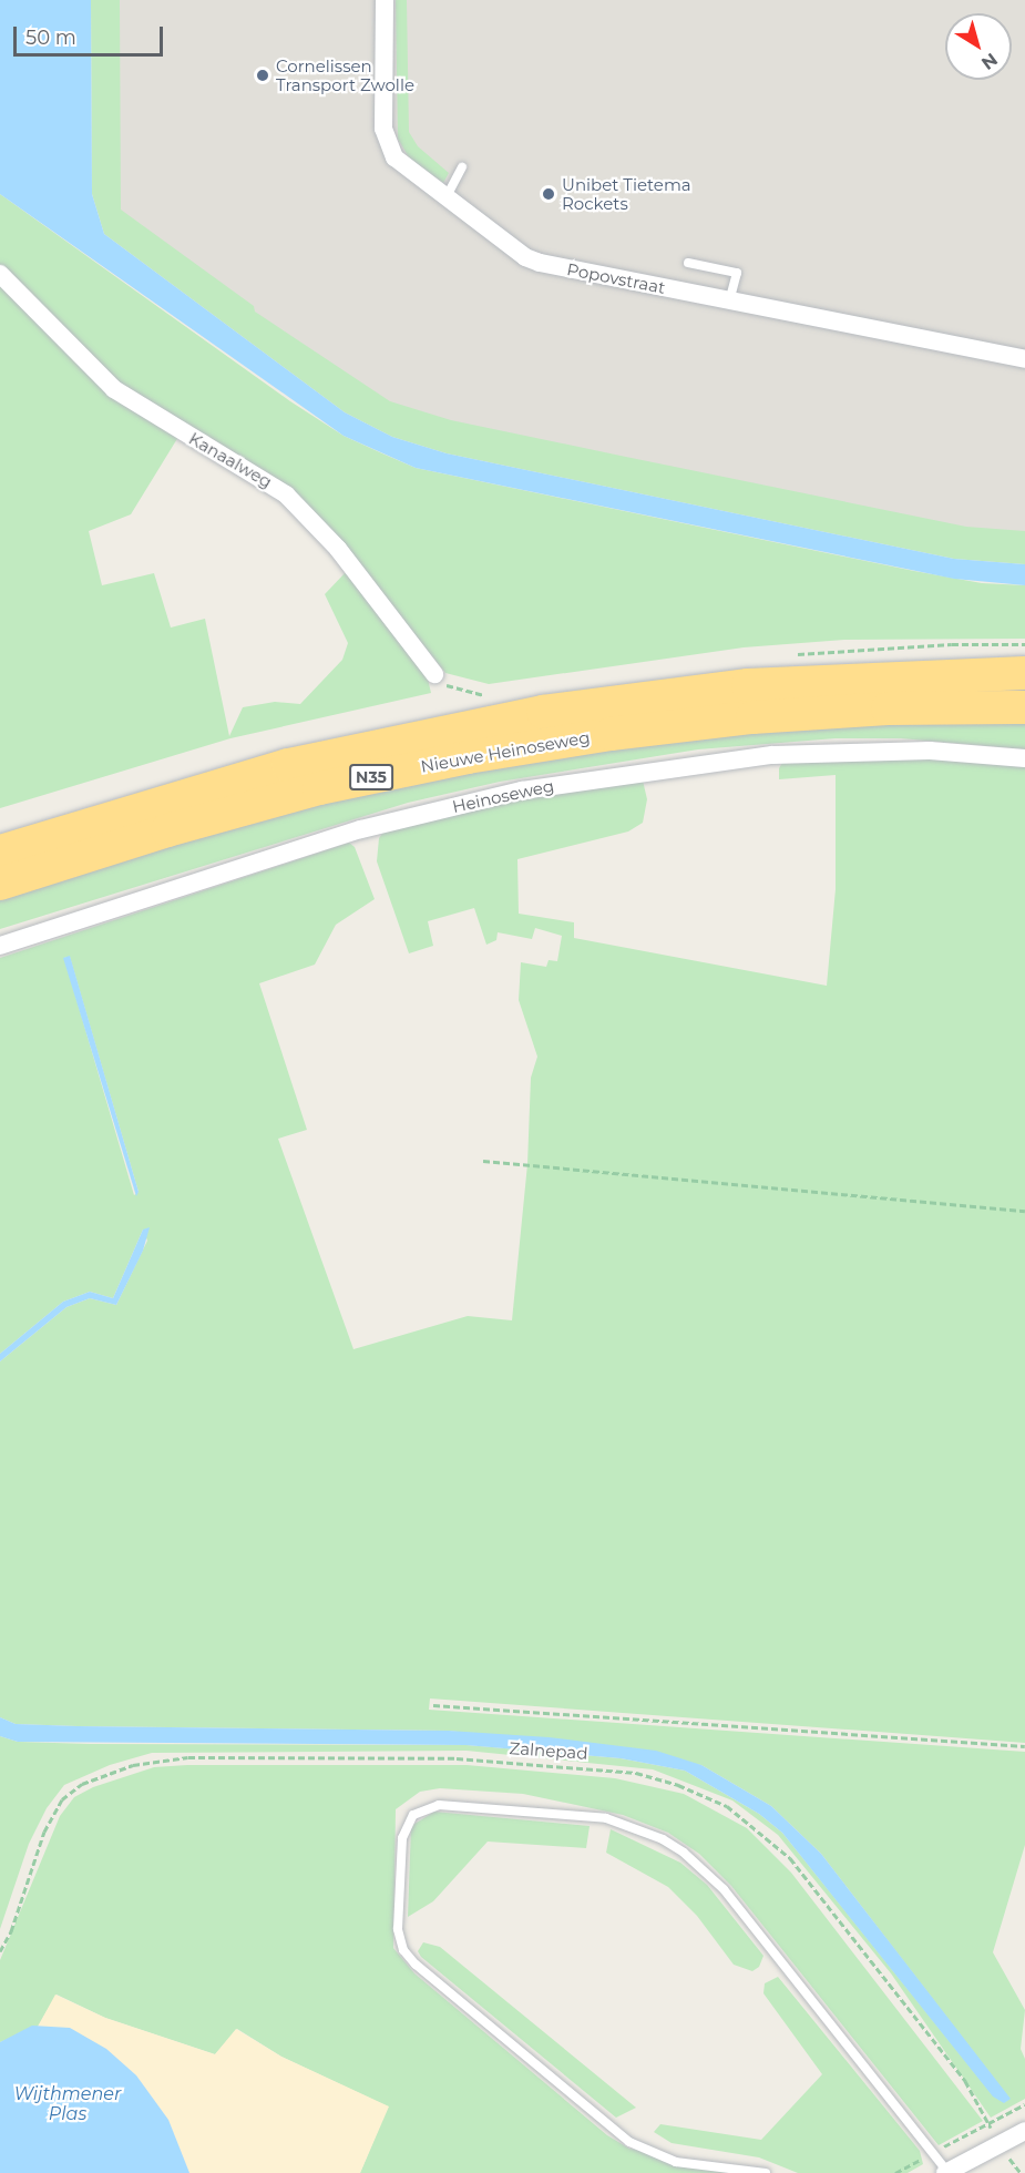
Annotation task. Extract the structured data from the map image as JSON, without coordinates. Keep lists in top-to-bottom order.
{
  "streets": {
    "highway": ["Nieuwe Heinoseweg", "N35"],
    "street": ["Popovstraat", "Kanaalweg", "Heinoseweg"],
    "path": ["Zalnepad"]
  },
  "water": ["Wijthmener Plas"],
  "places": ["Cornelissen Transport Zwolle", "Unibet Tietema Rockets"],
  "scale_bar": "50 m",
  "north": "bottom right"
}
